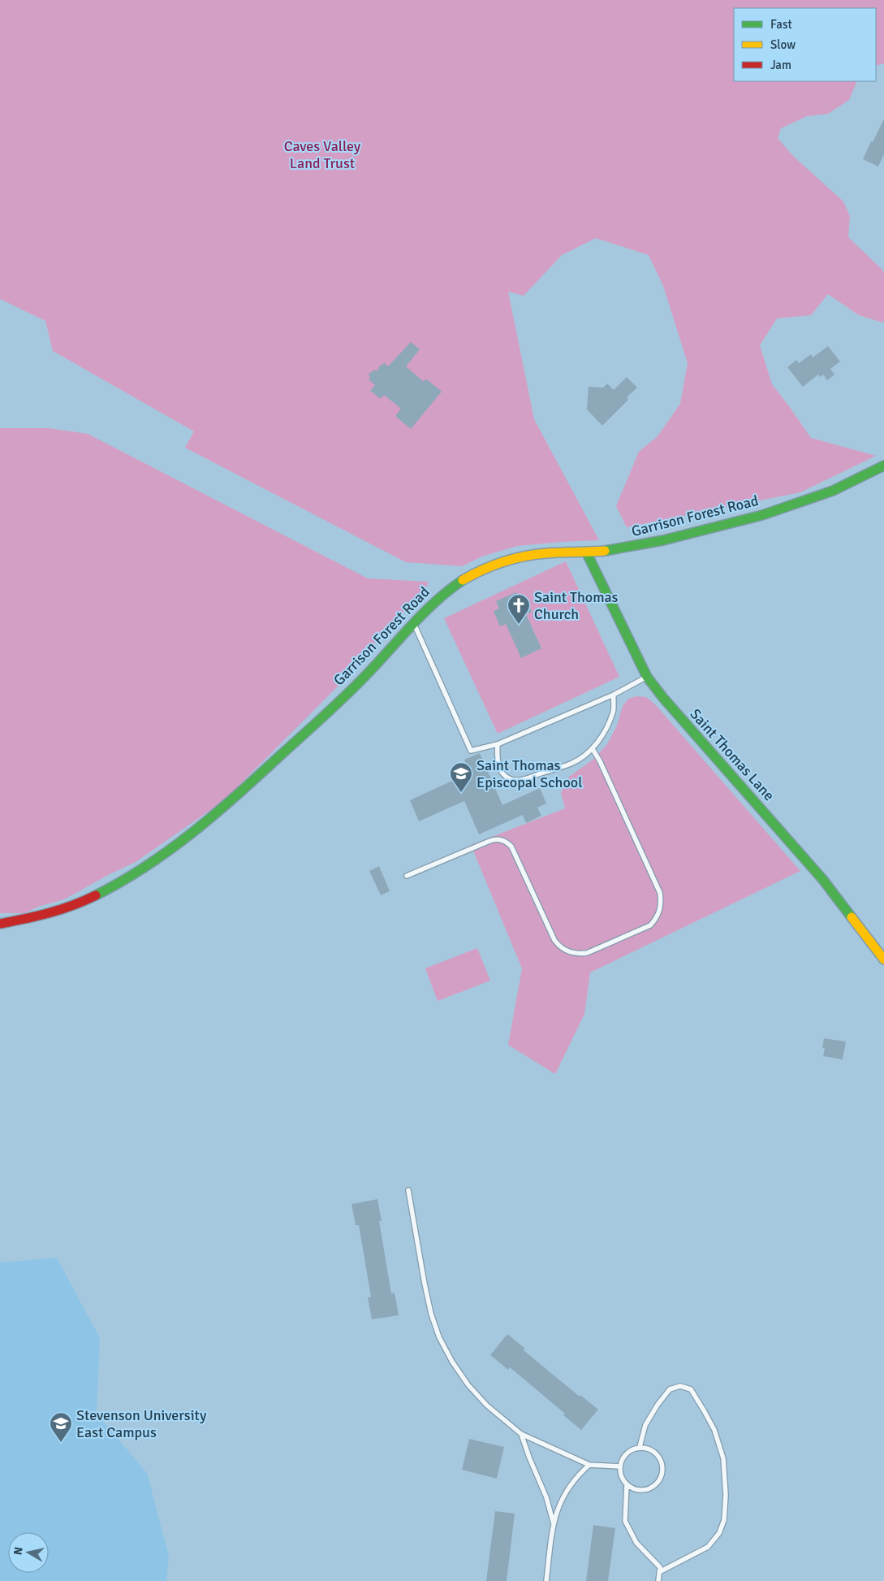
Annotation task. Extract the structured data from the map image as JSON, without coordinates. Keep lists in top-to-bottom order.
{
  "streets": {
    "main road": ["Garrison Forest Road", "Saint Thomas Lane"]
  },
  "crossings": [
    ["Garrison Forest Road", "Saint Thomas Lane"]
  ],
  "parks": ["Caves Valley Land Trust"],
  "places": {
    "church": ["Saint Thomas Church"],
    "school or university": ["Saint Thomas Episcopal School", "Stevenson University East Campus"]
  },
  "legend": ["Fast", "Slow", "Jam"],
  "north": "left"
}
